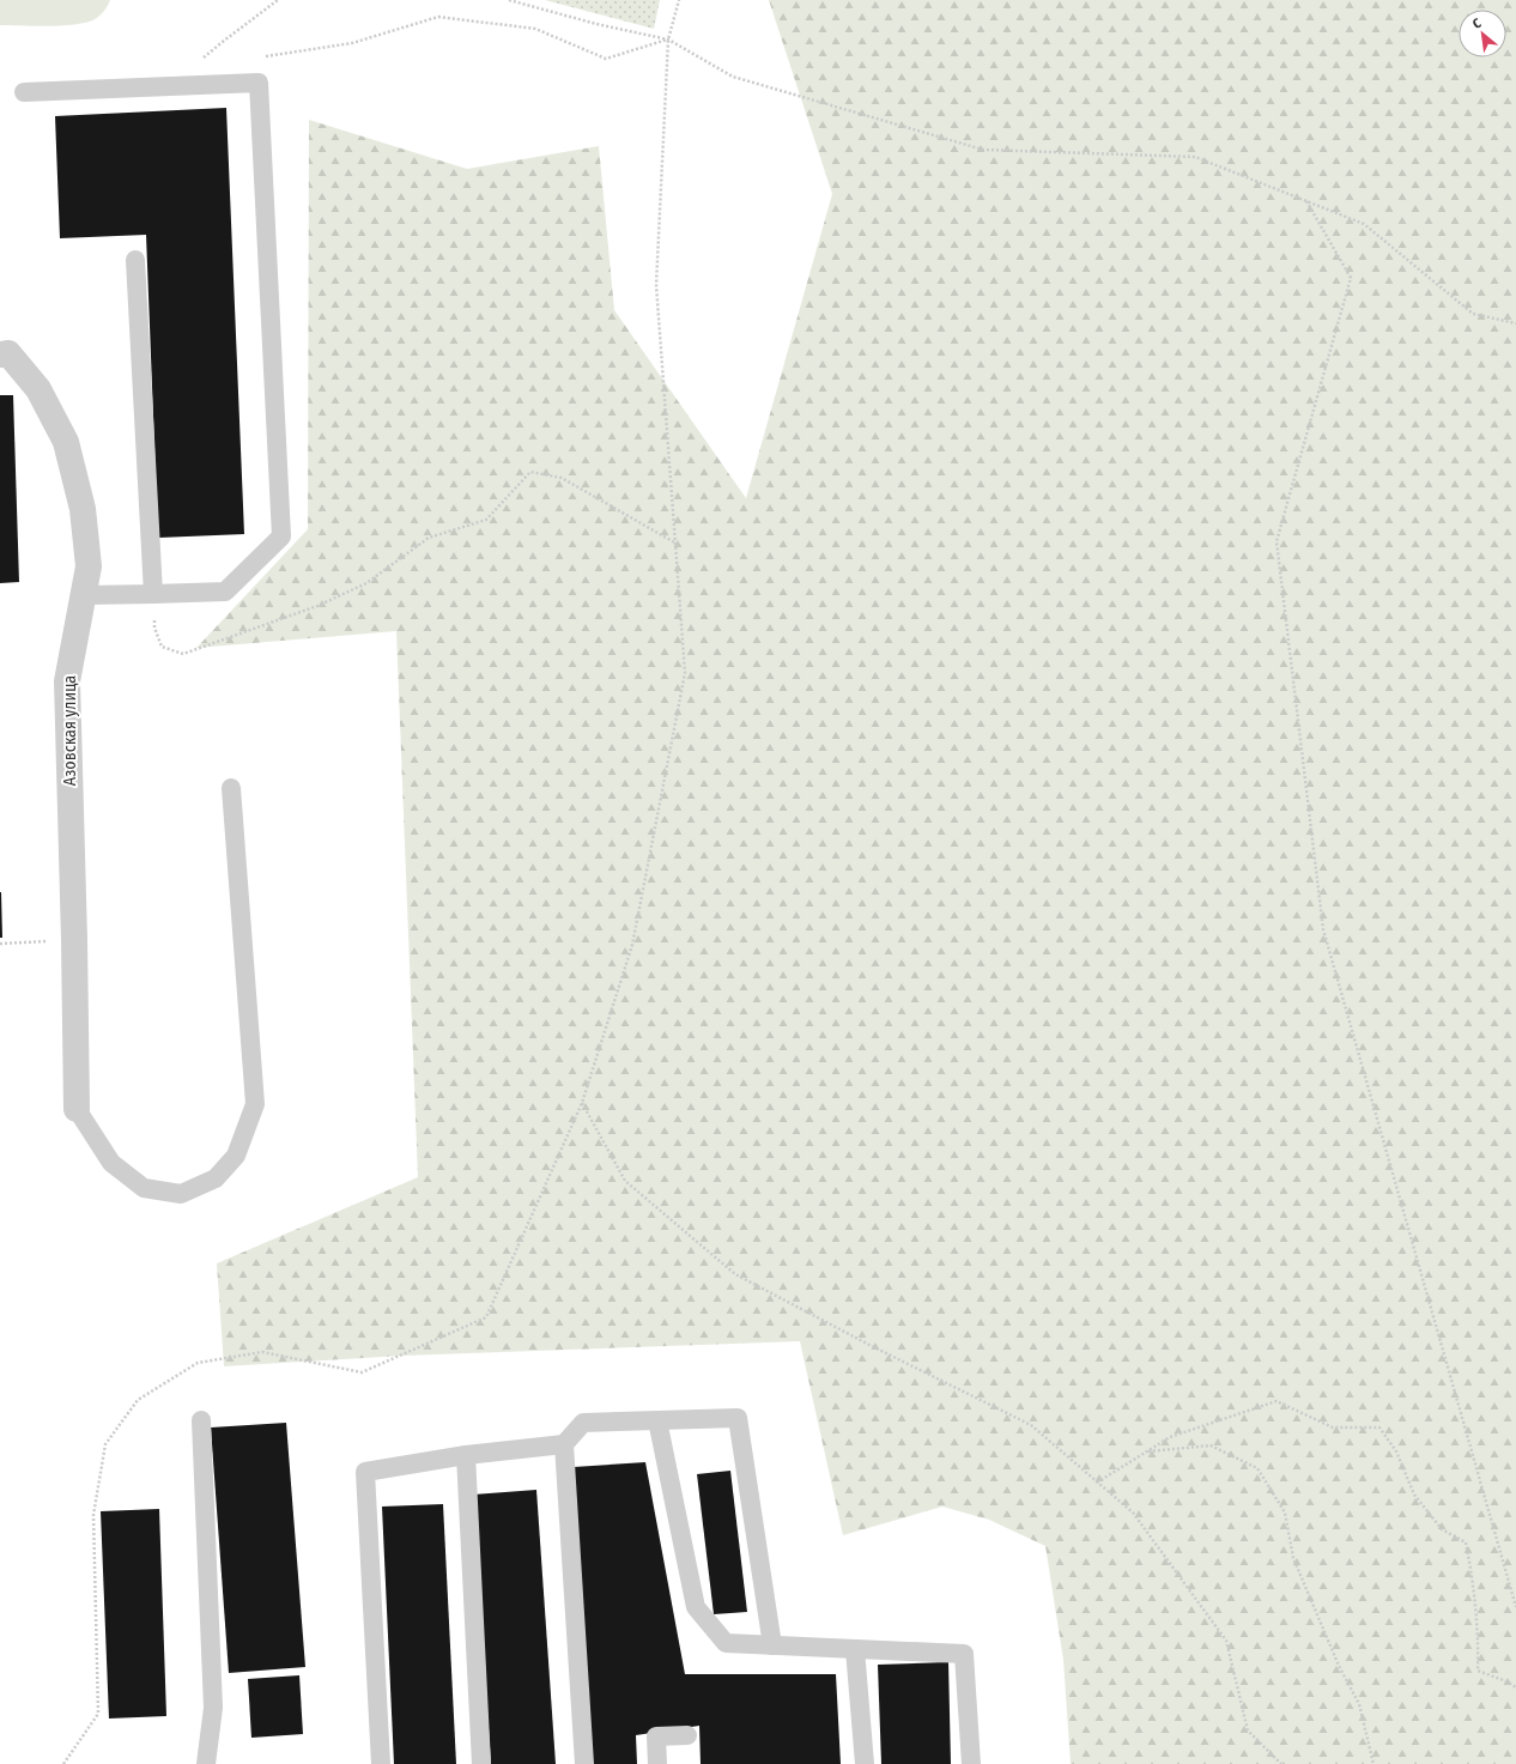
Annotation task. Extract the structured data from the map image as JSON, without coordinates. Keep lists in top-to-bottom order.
{
  "streets": {
    "street": ["Азовская улица"]
  },
  "north": "top left"
}
